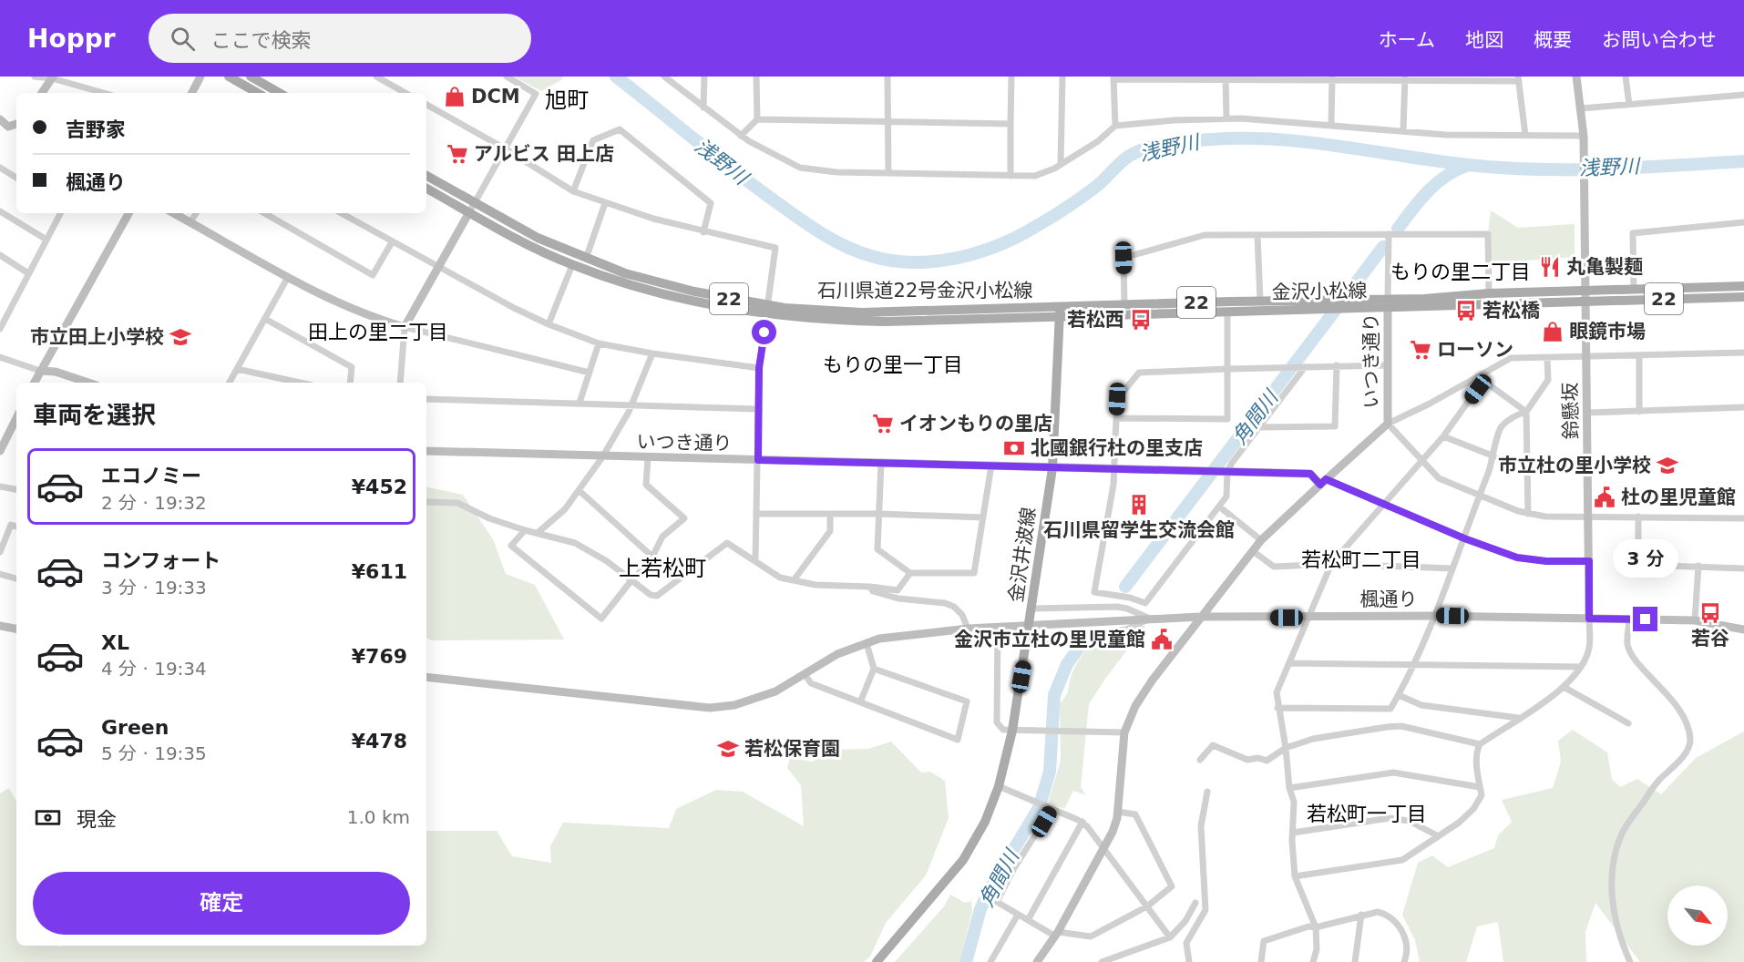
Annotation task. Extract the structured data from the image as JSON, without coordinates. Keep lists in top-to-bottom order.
{
  "streets": {
    "main road": [
      "石川県道22号金沢小松線",
      "金沢小松線",
      "22",
      "金沢井波線"
    ],
    "street": ["いつき通り", "鈴懸坂", "楓通り"]
  },
  "crossings": [
    ["石川県道22号金沢小松線", "金沢小松線"],
    ["石川県道22号金沢小松線", "22"],
    ["石川県道22号金沢小松線", "金沢井波線"],
    ["金沢小松線", "22"],
    ["金沢小松線", "いつき通り"],
    ["金沢小松線", "鈴懸坂"],
    ["金沢小松線", "金沢井波線"],
    ["22", "金沢井波線"],
    ["いつき通り", "金沢井波線"],
    ["いつき通り", "楓通り"],
    ["鈴懸坂", "楓通り"]
  ],
  "districts": [
    "旭町",
    "もりの里二丁目",
    "田上の里二丁目",
    "もりの里一丁目",
    "若松町二丁目",
    "上若松町",
    "若松町一丁目"
  ],
  "water": ["浅野川", "角間川"],
  "places": {
    "shop": ["DCM", "眼鏡市場"],
    "supermarket": ["アルビス 田上店", "ローソン", "イオンもりの里店"],
    "restaurant": ["丸亀製麺"],
    "bus stop": ["若松橋", "若松西", "若谷"],
    "school or university": ["市立田上小学校", "市立杜の里小学校", "若松保育園"],
    "bank": ["北國銀行杜の里支店"],
    "public building": ["杜の里児童館", "金沢市立杜の里児童館"],
    "building": ["石川県留学生交流会館"]
  },
  "north": "bottom right",
  "page": {
    "header": "Hoppr",
    "search": "ここで検索",
    "nav": [
      "ホーム",
      "地図",
      "概要",
      "お問い合わせ"
    ],
    "banner": ["吉野家", "楓通り"],
    "heading": "車両を選択",
    "list": [
      {
        "name": "エコノミー",
        "note": "2 分 · 19:32",
        "value": "¥452"
      },
      {
        "name": "コンフォート",
        "note": "3 分 · 19:33",
        "value": "¥611"
      },
      {
        "name": "XL",
        "note": "4 分 · 19:34",
        "value": "¥769"
      },
      {
        "name": "Green",
        "note": "5 分 · 19:35",
        "value": "¥478"
      }
    ],
    "bubble": "3 分",
    "pay": ["現金", "1.0 km"],
    "buttons": "確定"
  }
}
